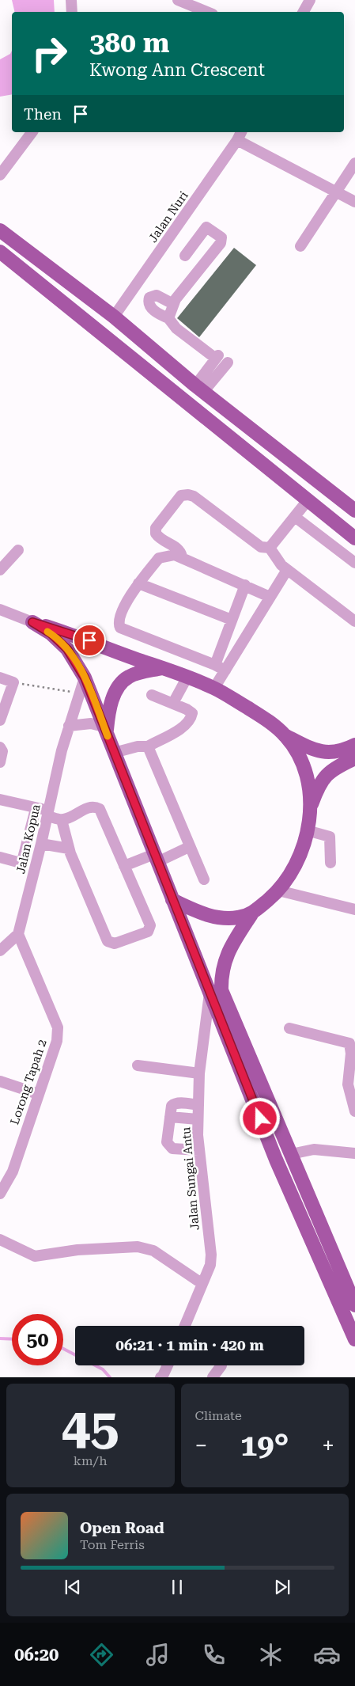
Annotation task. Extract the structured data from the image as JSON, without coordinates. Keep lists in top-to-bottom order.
{
  "streets": {
    "street": [
      "Jalan Nuri",
      "Jalan Kopua",
      "Lorong Tapah 2",
      "Jalan Sungai Antu"
    ]
  },
  "crossings": [
    ["Jalan Kopua", "Lorong Tapah 2"]
  ],
  "page": {
    "turn": ["380 m", "Kwong Ann Crescent"],
    "then": "Then",
    "limit": "50",
    "trip": "06:21 · 1 min · 420 m",
    "tile": [
      ["45", "km/h"],
      "Climate"
    ],
    "heat": ["−", "19°", "+"],
    "song": ["Open Road", "Tom Ferris"],
    "tabs": "06:20"
  }
}
